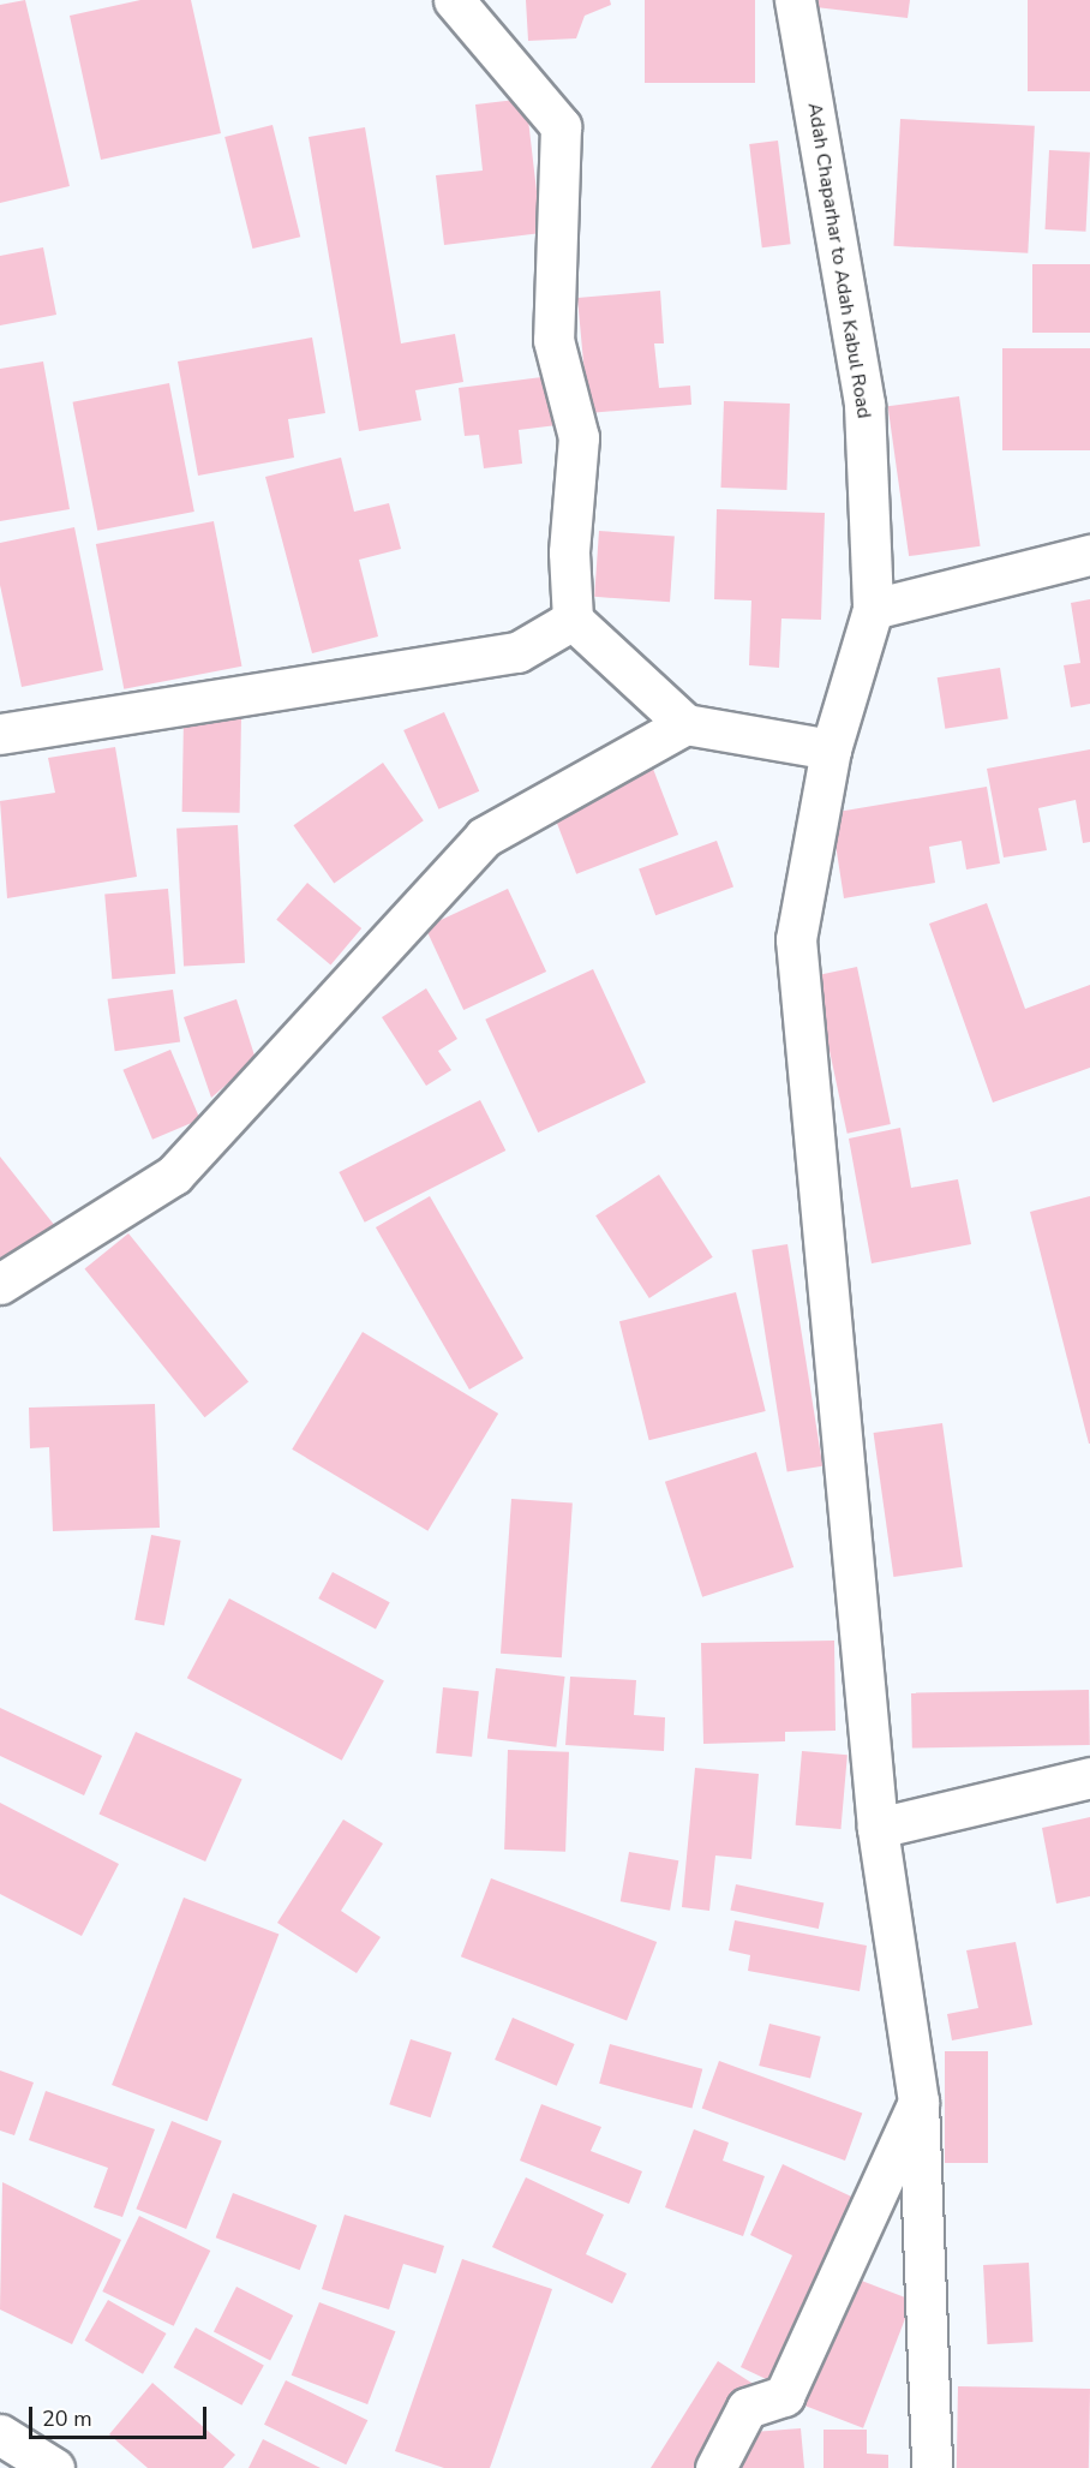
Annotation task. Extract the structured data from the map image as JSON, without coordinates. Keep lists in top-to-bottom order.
{
  "streets": {
    "street": ["Adah Chaparhar to Adah Kabul Road"]
  },
  "scale_bar": "20 m"
}
